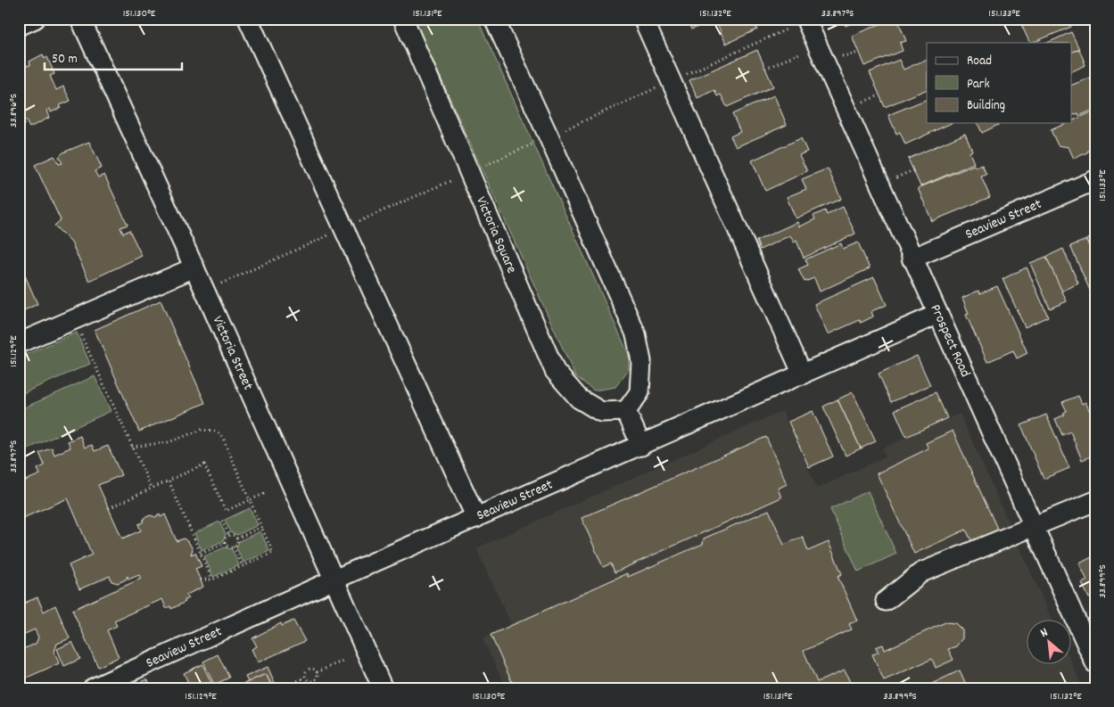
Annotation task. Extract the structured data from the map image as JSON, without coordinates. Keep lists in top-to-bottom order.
{
  "streets": {
    "street": [
      "Seaview Street",
      "Victoria Square",
      "Prospect Road",
      "Victoria Street"
    ]
  },
  "crossings": [
    ["Seaview Street", "Prospect Road"],
    ["Seaview Street", "Victoria Street"]
  ],
  "legend": ["Road", "Park", "Building"],
  "scale_bar": "50 m",
  "north": "top left",
  "coordinates": [
    "151.130°E",
    "151.131°E",
    "151.132°E",
    "33.897°S",
    "151.133°E",
    "33.896°S",
    "151.129°E",
    "33.899°S"
  ]
}
